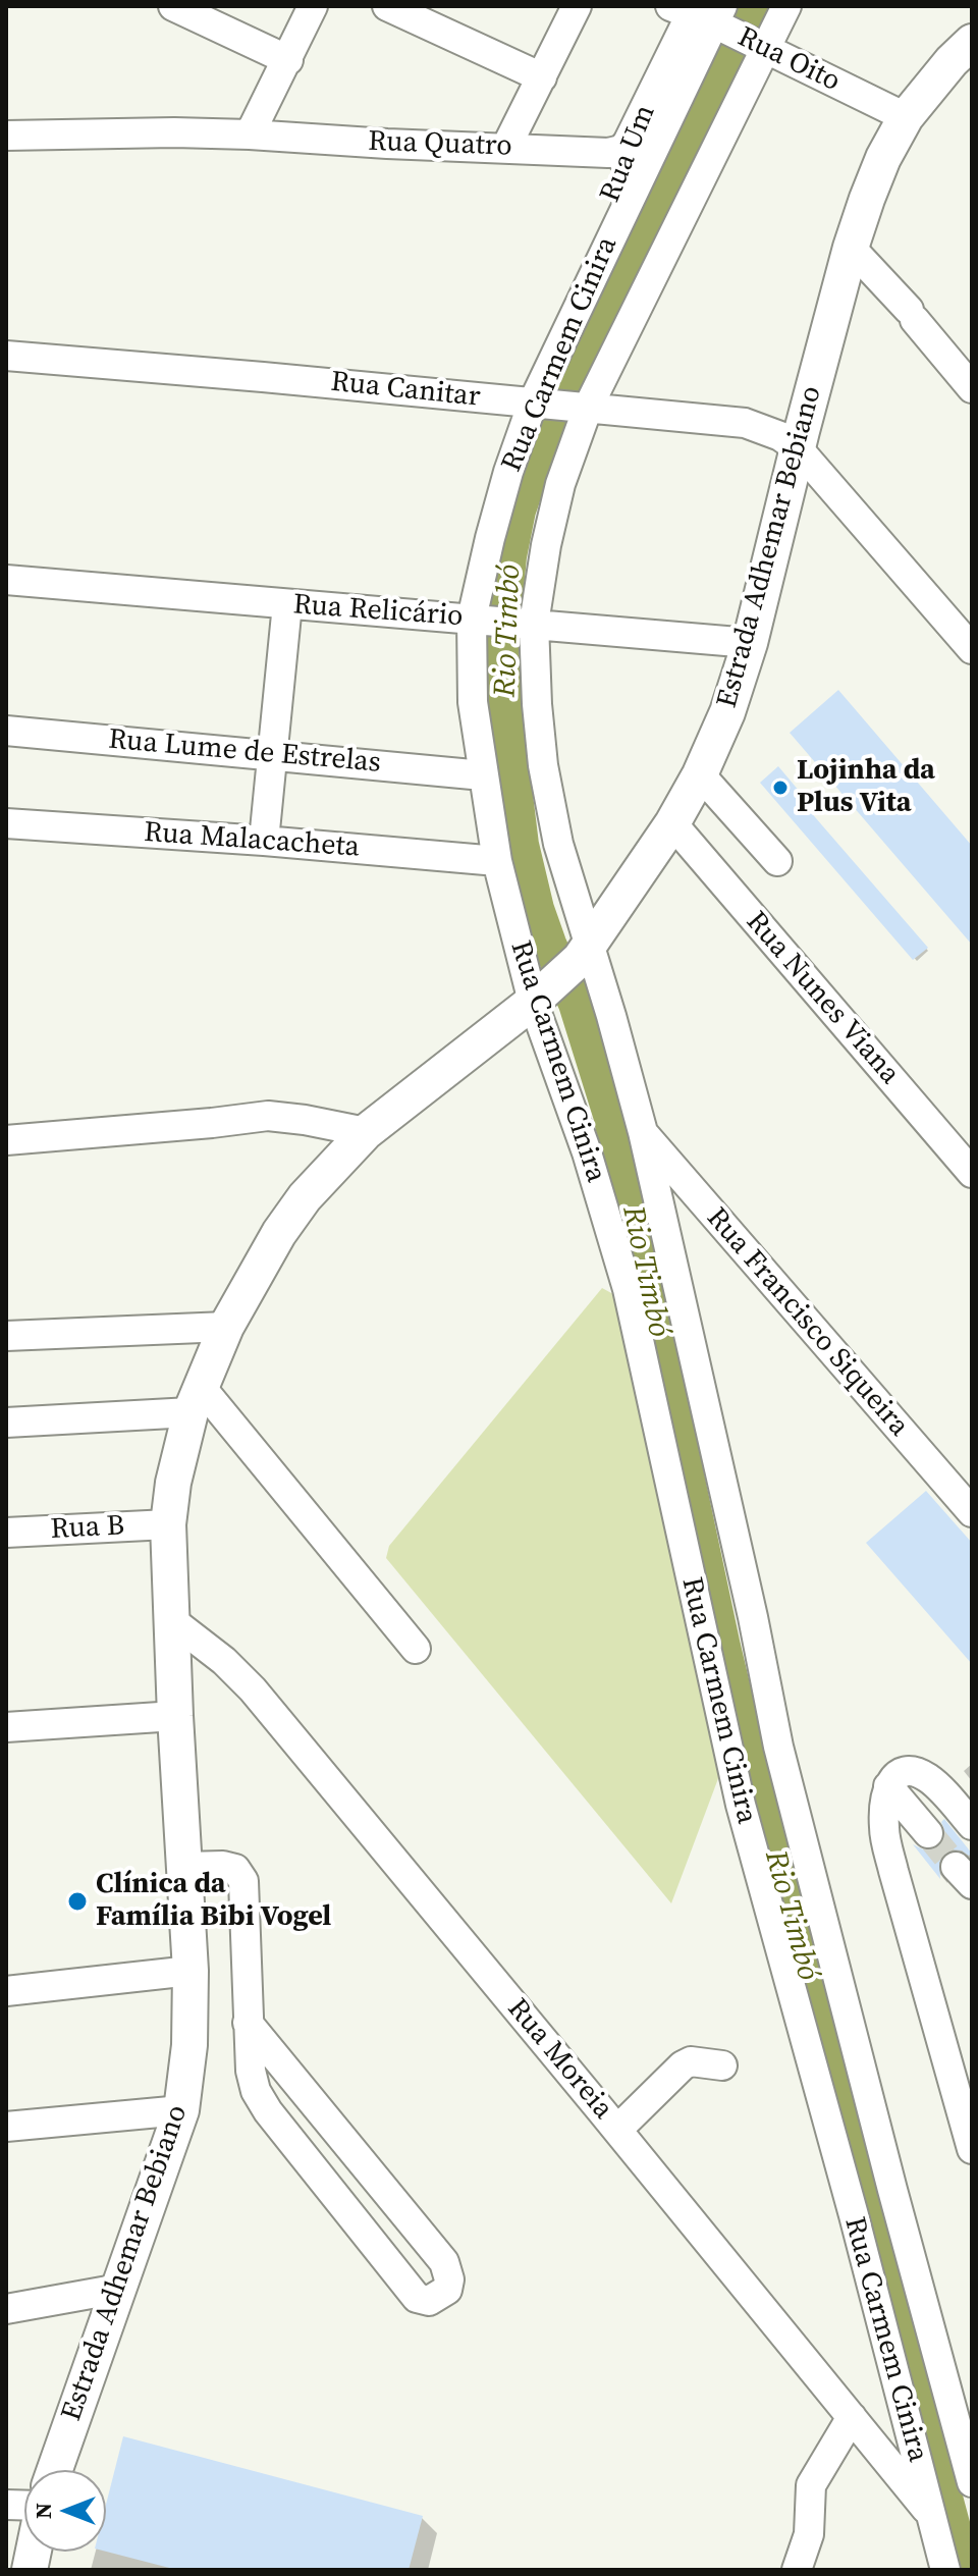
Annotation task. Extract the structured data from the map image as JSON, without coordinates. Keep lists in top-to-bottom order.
{
  "streets": {
    "main road": ["Estrada Adhemar Bebiano"],
    "street": [
      "Rua Oito",
      "Rua Quatro",
      "Rua Um",
      "Rua Carmem Cinira",
      "Rua Canitar",
      "Rua Relicário",
      "Rua Lume de Estrelas",
      "Rua Malacacheta",
      "Rua Nunes Viana",
      "Rua Francisco Siqueira",
      "Rua B",
      "Rua Moreia"
    ]
  },
  "crossings": [
    ["Rua Oito", "Rua Um"],
    ["Rua Oito", "Rua Carmem Cinira"],
    ["Rua Oito", "Estrada Adhemar Bebiano"],
    ["Rua Quatro", "Rua Um"],
    ["Rua Um", "Rua Carmem Cinira"],
    ["Rua Carmem Cinira", "Rua Canitar"],
    ["Rua Carmem Cinira", "Estrada Adhemar Bebiano"],
    ["Rua Carmem Cinira", "Rua Relicário"],
    ["Rua Carmem Cinira", "Rua Lume de Estrelas"],
    ["Rua Carmem Cinira", "Rua Malacacheta"],
    ["Rua Carmem Cinira", "Rua Francisco Siqueira"],
    ["Rua Carmem Cinira", "Rua Moreia"],
    ["Rua Canitar", "Estrada Adhemar Bebiano"],
    ["Estrada Adhemar Bebiano", "Rua Relicário"],
    ["Estrada Adhemar Bebiano", "Rua Nunes Viana"],
    ["Estrada Adhemar Bebiano", "Rua B"],
    ["Estrada Adhemar Bebiano", "Rua Moreia"]
  ],
  "water": ["Rio Timbó"],
  "places": ["Lojinha da Plus Vita", "Clínica da Família Bibi Vogel"],
  "north": "left"
}
